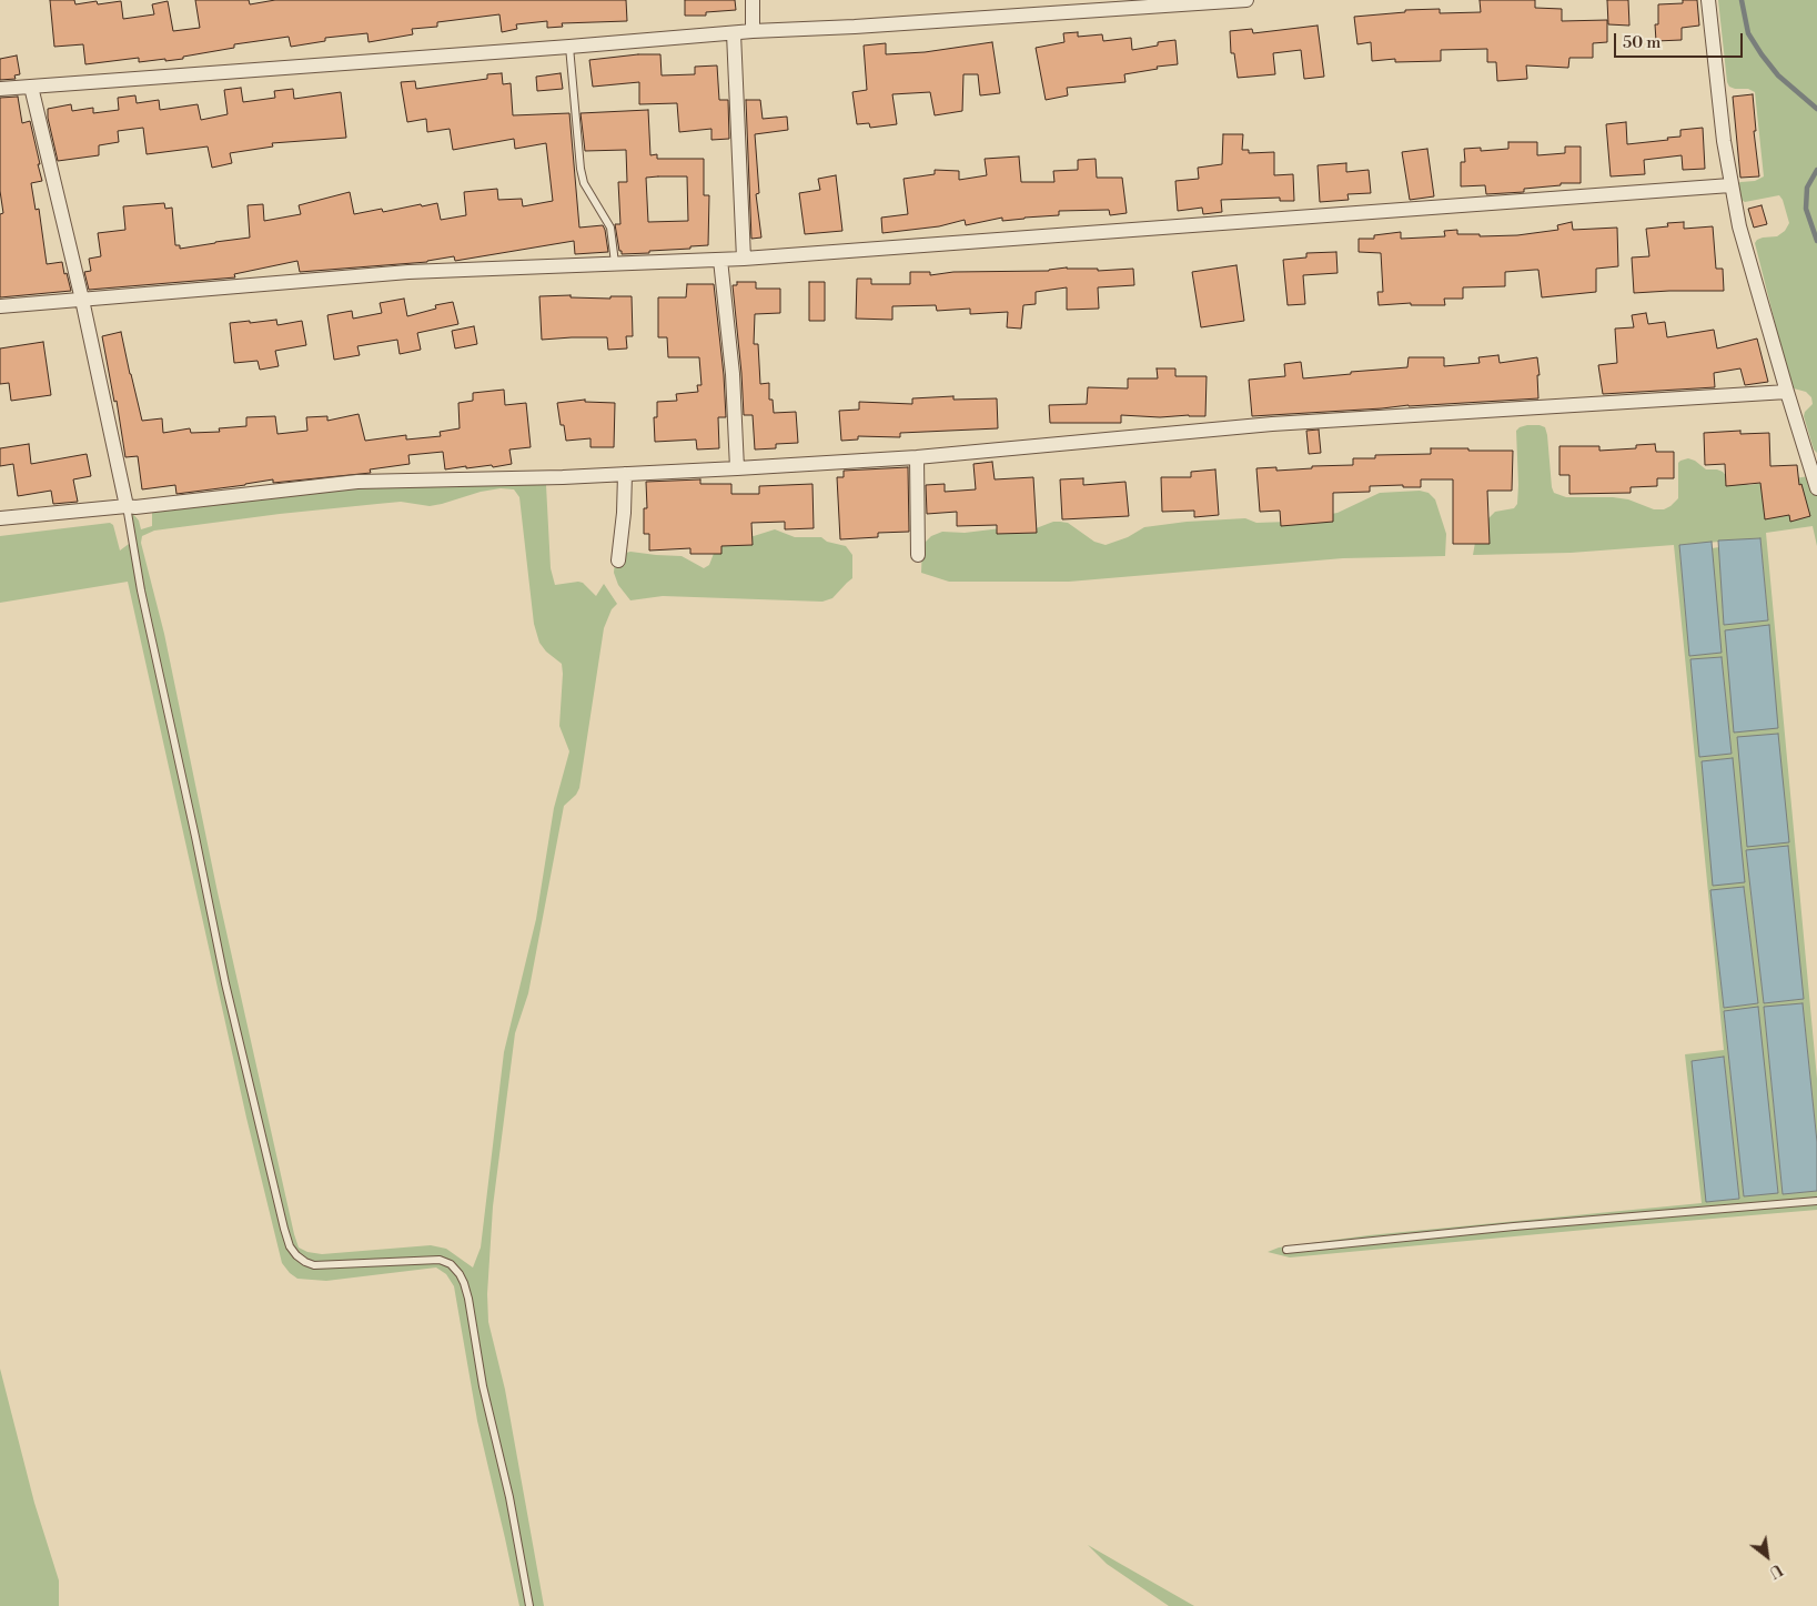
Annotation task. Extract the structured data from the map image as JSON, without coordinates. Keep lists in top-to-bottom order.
{
  "scale_bar": "50 m",
  "north": "bottom right"
}
